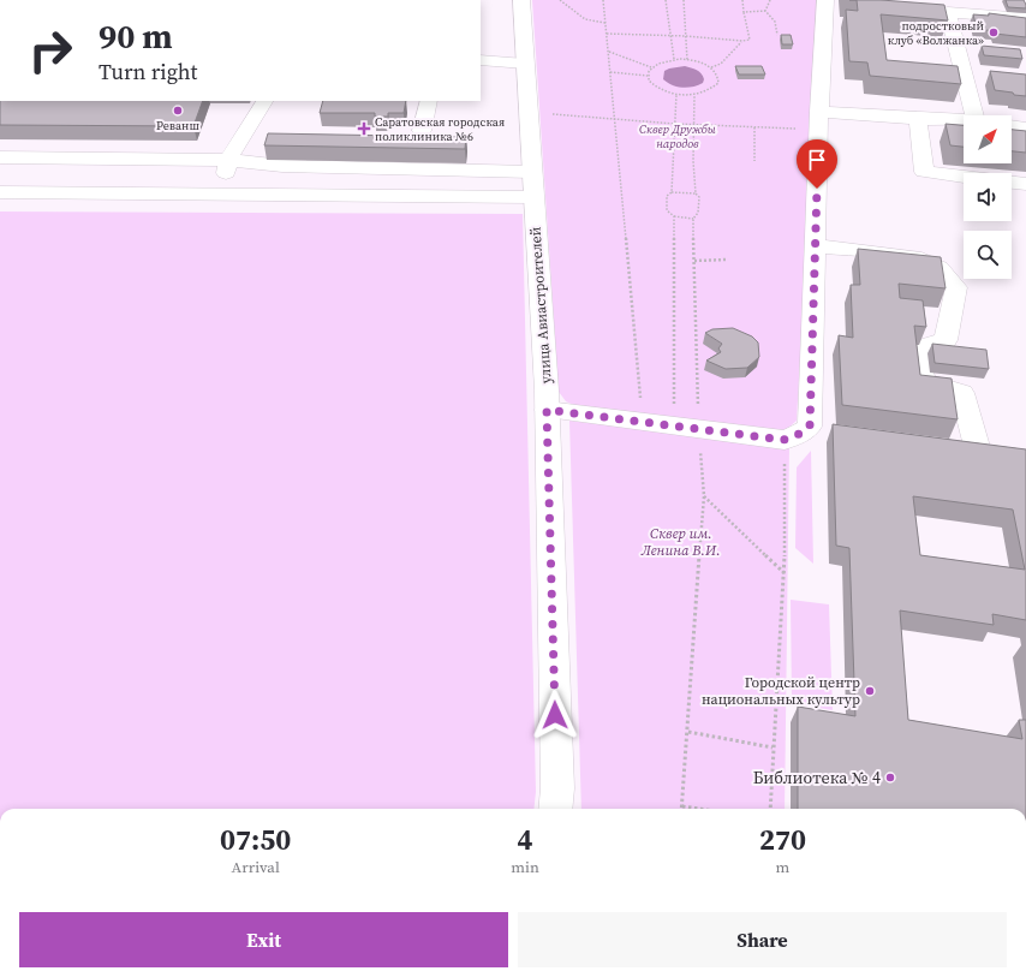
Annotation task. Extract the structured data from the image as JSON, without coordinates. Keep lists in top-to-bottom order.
{
  "streets": {
    "main road": ["улица Авиастроителей"]
  },
  "parks": ["Сквер Дружбы народов", "Сквер им. Ленина В.И."],
  "places": {
    "other": [
      "подростковый клуб «Волжанка»",
      "Реванш",
      "Городской центр национальных культур",
      "Библиотека № 4"
    ],
    "health": ["Саратовская городская поликлиника №6"]
  },
  "north": "top right",
  "page": {
    "turn": ["90 m", "Turn right"],
    "eta": [
      "07:50",
      "Arrival",
      "4",
      "min",
      "270",
      "m"
    ],
    "buttons": ["Exit", "Share"]
  }
}
